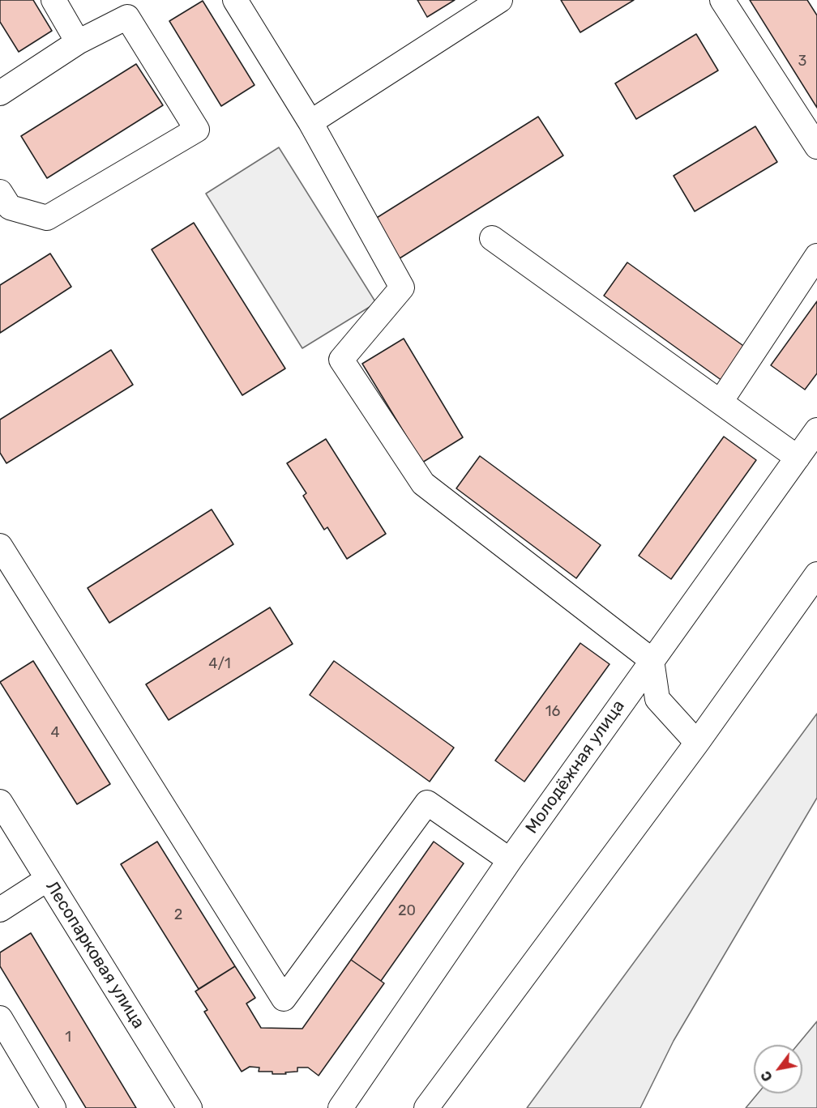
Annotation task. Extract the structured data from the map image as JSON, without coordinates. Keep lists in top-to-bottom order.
{
  "streets": {
    "street": ["Молодёжная улица", "Лесопарковая улица"]
  },
  "house_numbers": [
    "3",
    "4/1",
    "16",
    "4",
    "20",
    "2",
    "1"
  ],
  "north": "bottom left"
}
